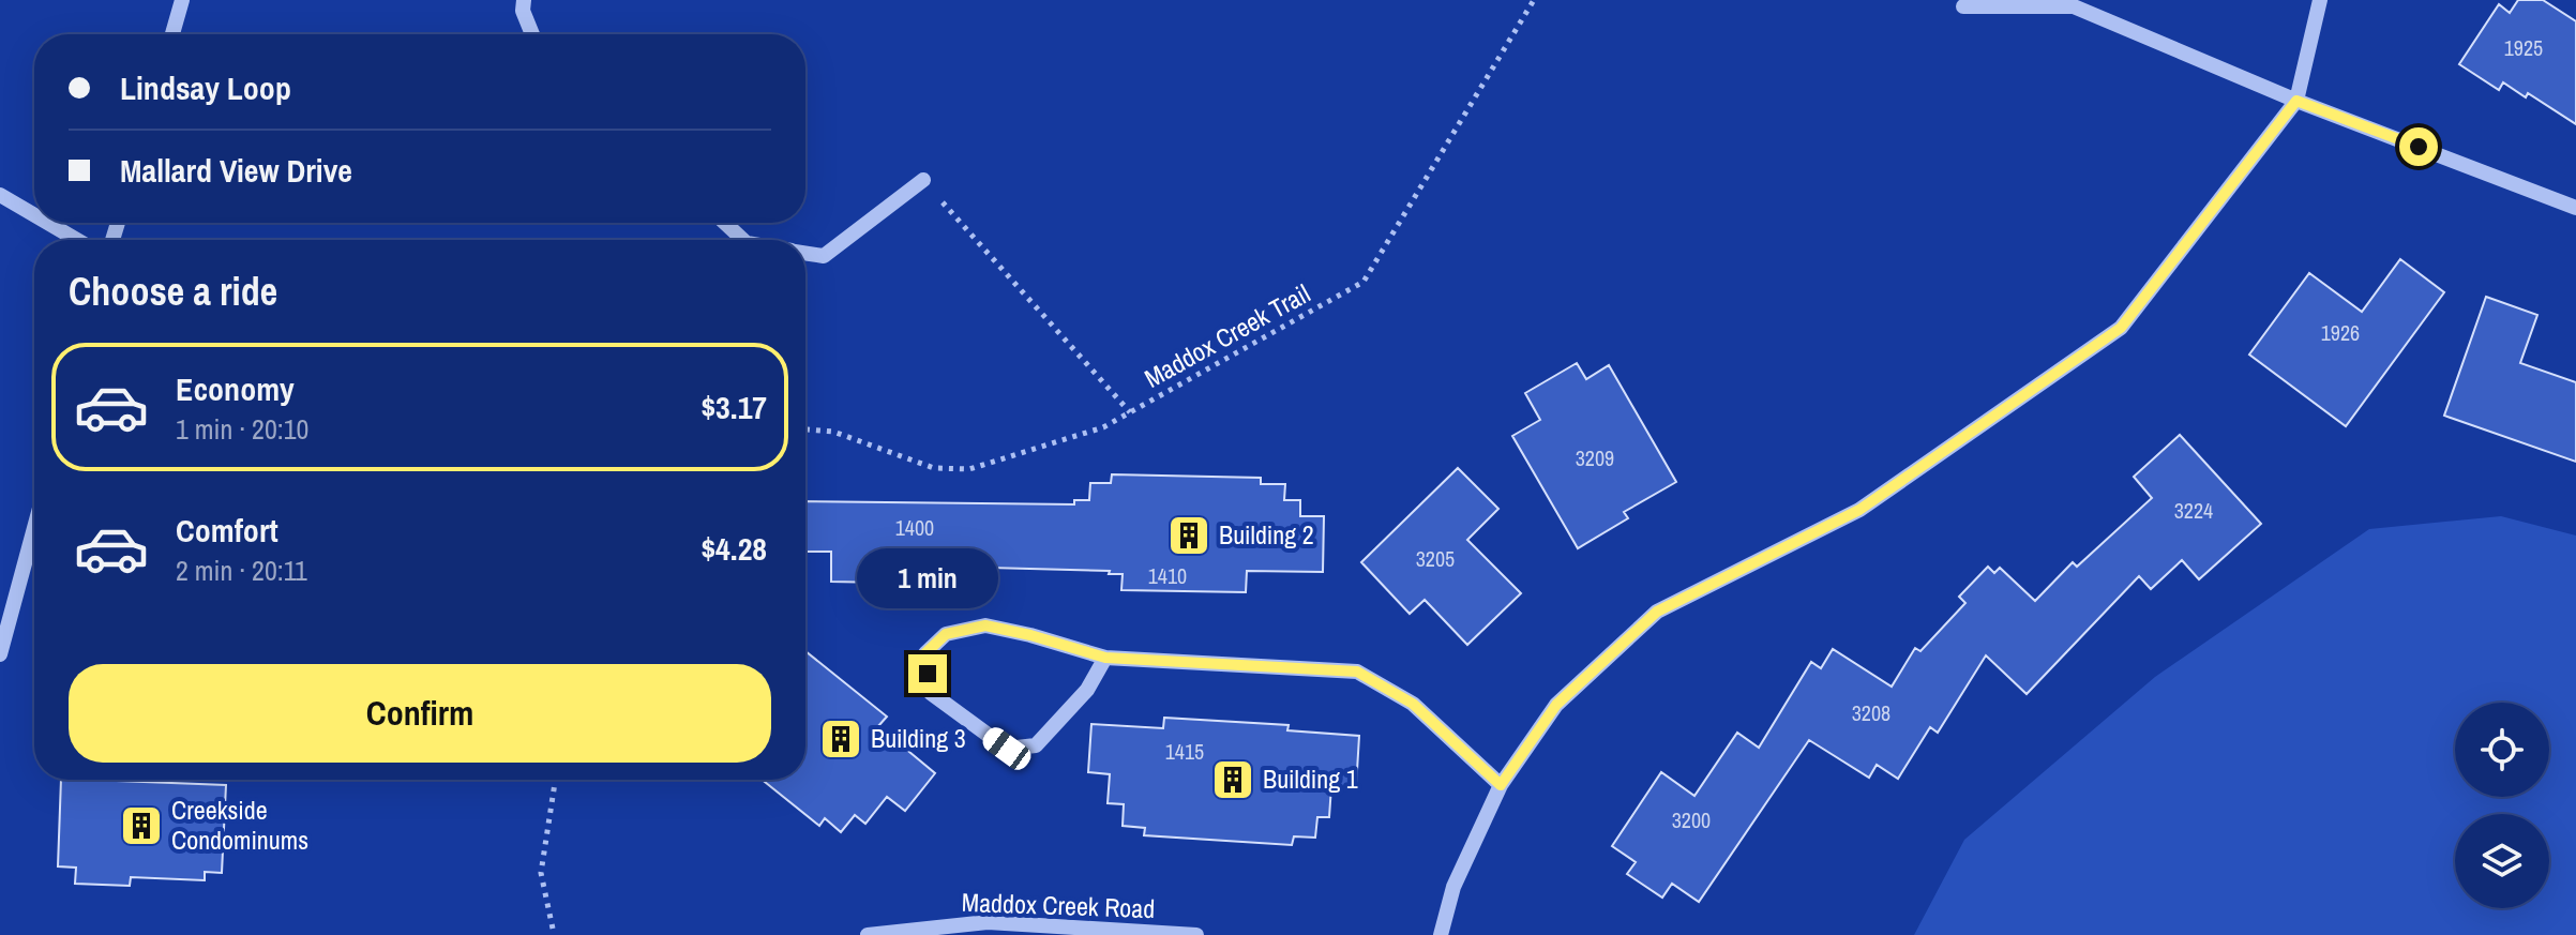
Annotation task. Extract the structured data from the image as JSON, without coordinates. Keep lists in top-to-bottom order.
{
  "streets": {
    "street": ["Maddox Creek Road"],
    "path": ["Maddox Creek Trail"]
  },
  "places": {
    "building": [
      "Building 2",
      "Building 3",
      "Building 1",
      "Creekside Condominums"
    ]
  },
  "house_numbers": [
    "1925",
    "1926",
    "3209",
    "3224",
    "1400",
    "3205",
    "1410",
    "3208",
    "1415",
    "3200"
  ],
  "page": {
    "banner": ["Lindsay Loop", "Mallard View Drive"],
    "heading": "Choose a ride",
    "list": [
      {
        "name": "Economy",
        "note": "1 min · 20:10",
        "value": "$3.17"
      },
      {
        "name": "Comfort",
        "note": "2 min · 20:11",
        "value": "$4.28"
      }
    ],
    "bubble": "1 min",
    "buttons": "Confirm"
  }
}
